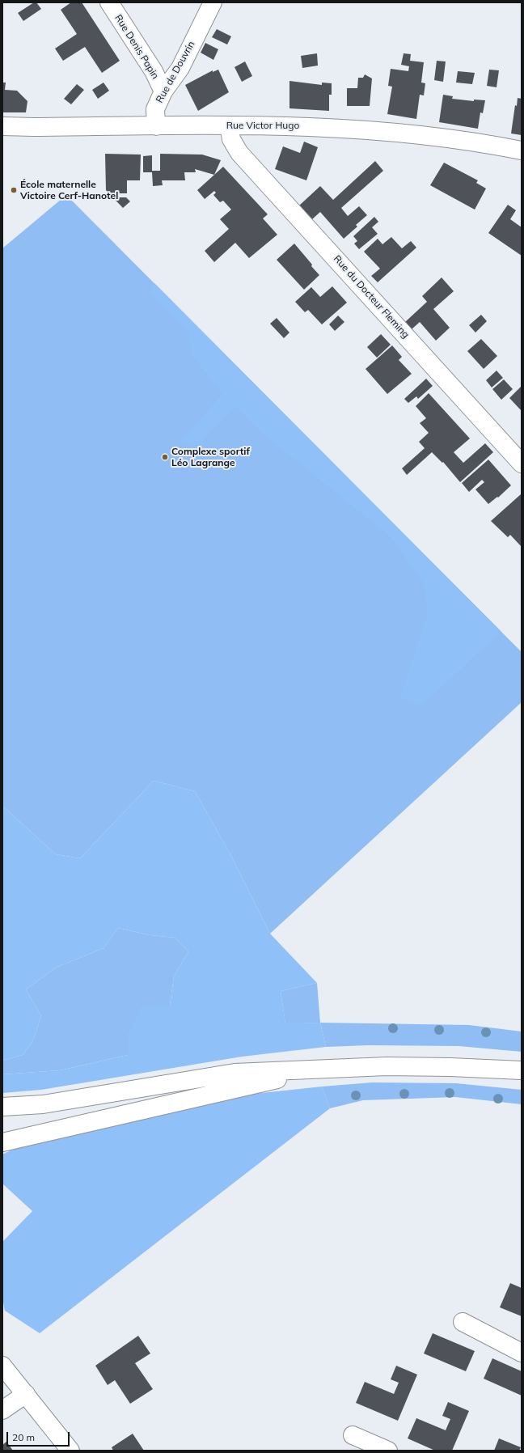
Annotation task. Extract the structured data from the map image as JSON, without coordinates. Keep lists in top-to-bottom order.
{
  "streets": {
    "street": [
      "Rue Denis Papin",
      "Rue de Douvrin",
      "Rue Victor Hugo",
      "Rue du Docteur Fleming"
    ]
  },
  "crossings": [
    ["Rue Denis Papin", "Rue de Douvrin"],
    ["Rue de Douvrin", "Rue Victor Hugo"],
    ["Rue Victor Hugo", "Rue du Docteur Fleming"]
  ],
  "places": ["École maternelle Victoire Cerf-Hanotel", "Complexe sportif Léo Lagrange"],
  "scale_bar": "20 m"
}
